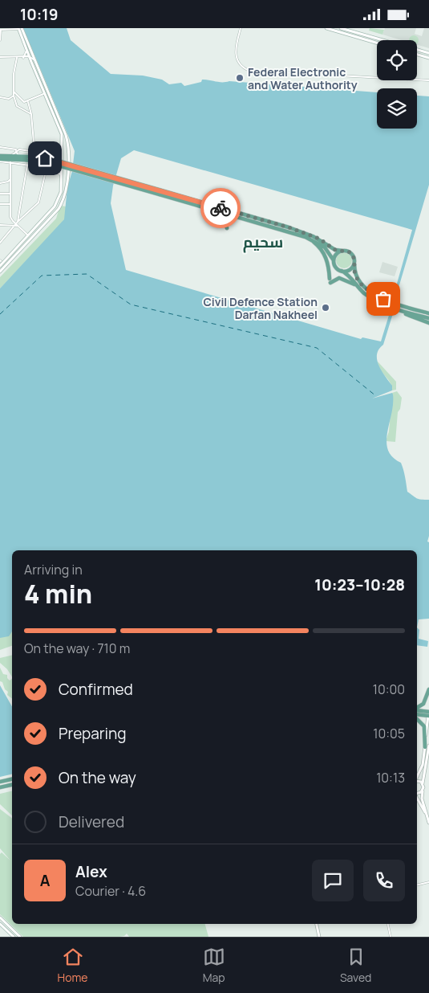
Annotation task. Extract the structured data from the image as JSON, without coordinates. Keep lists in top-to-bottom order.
{
  "districts": ["سحيم"],
  "places": ["Federal Electronic and Water Authority", "Civil Defence Station Darfan Nakheel"],
  "page": {
    "status": "10:19",
    "heading": ["4 min", "Arriving in", "10:23–10:28"],
    "panel": ["Alex", "Courier · 4.6"],
    "bar": "On the way · 710 m",
    "list": [
      ["Confirmed", "10:00"],
      ["Preparing", "10:05"],
      ["On the way", "10:13"],
      "Delivered"
    ],
    "round": "A",
    "tabs": ["Home", "Map", "Saved"]
  }
}
